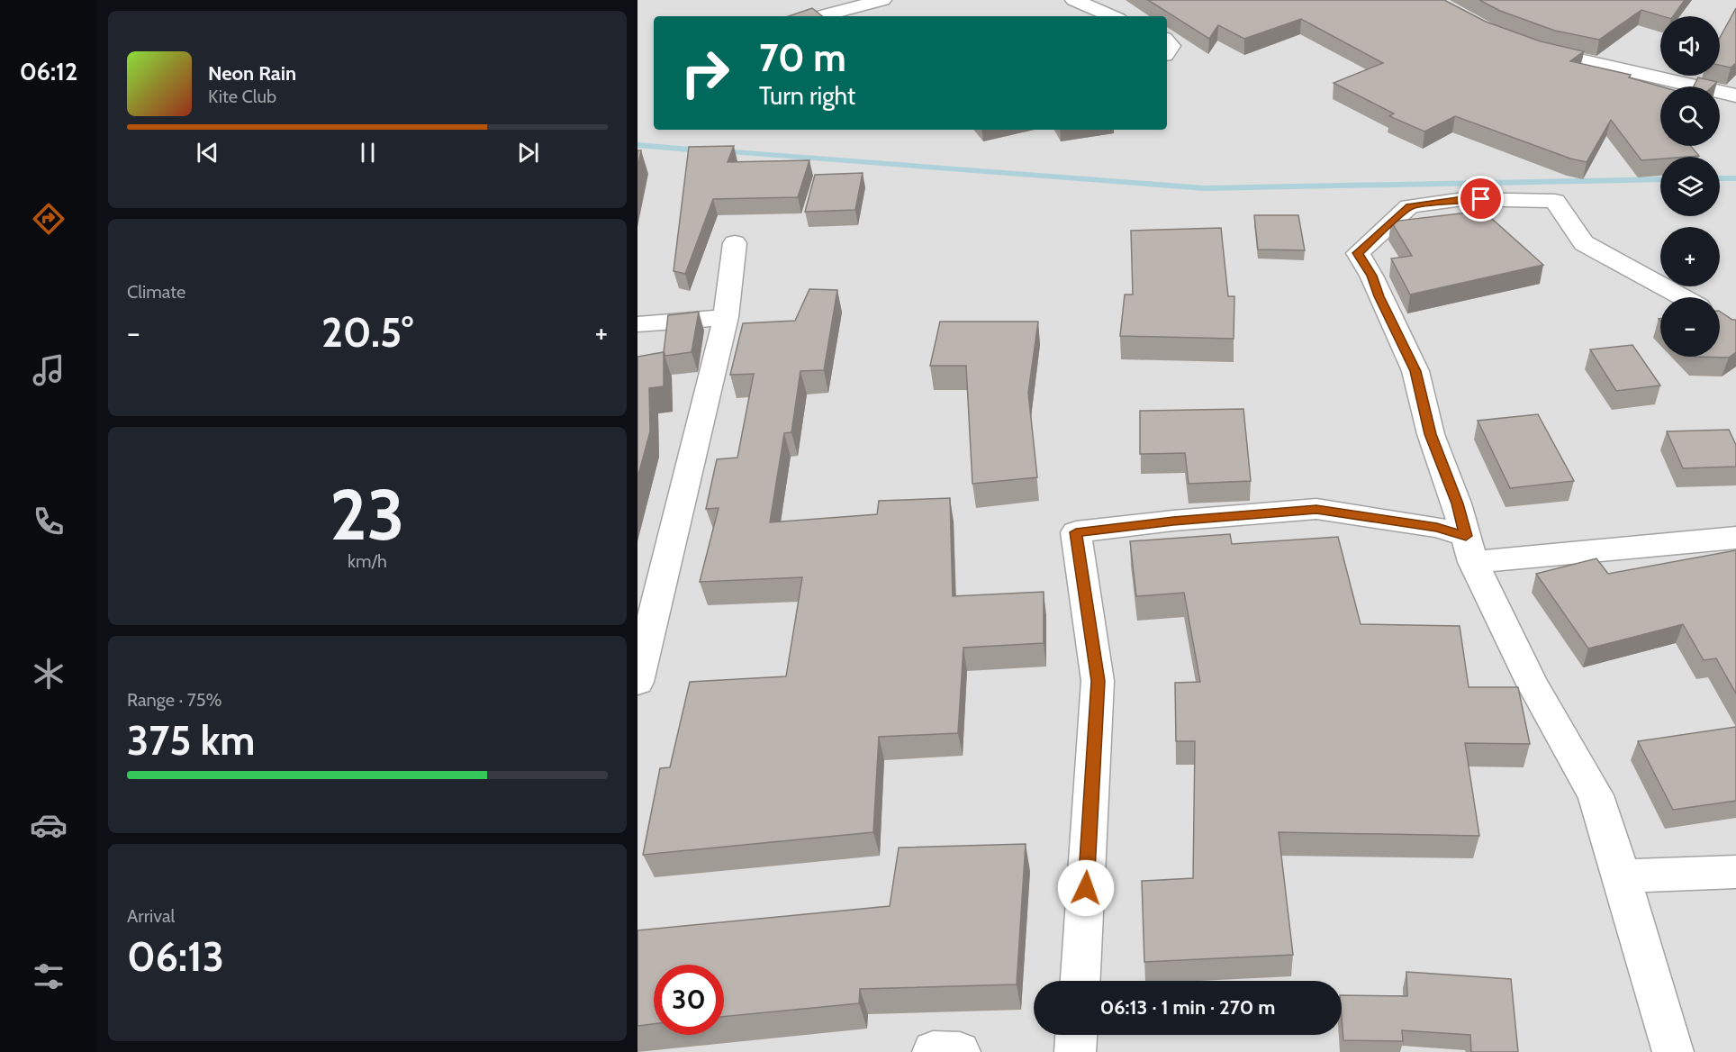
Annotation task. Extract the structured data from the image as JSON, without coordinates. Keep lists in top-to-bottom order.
{
  "page": {
    "tabs": "06:12",
    "map_buttons": ["+", "−"],
    "turn": ["70 m", "Turn right"],
    "song": ["Neon Rain", "Kite Club"],
    "tile": [
      "Climate",
      ["23", "km/h"],
      ["Range · 75%", "375 km"],
      ["Arrival", "06:13"]
    ],
    "heat": ["−", "20.5°", "+"],
    "limit": "30",
    "trip": "06:13 · 1 min · 270 m"
  }
}
